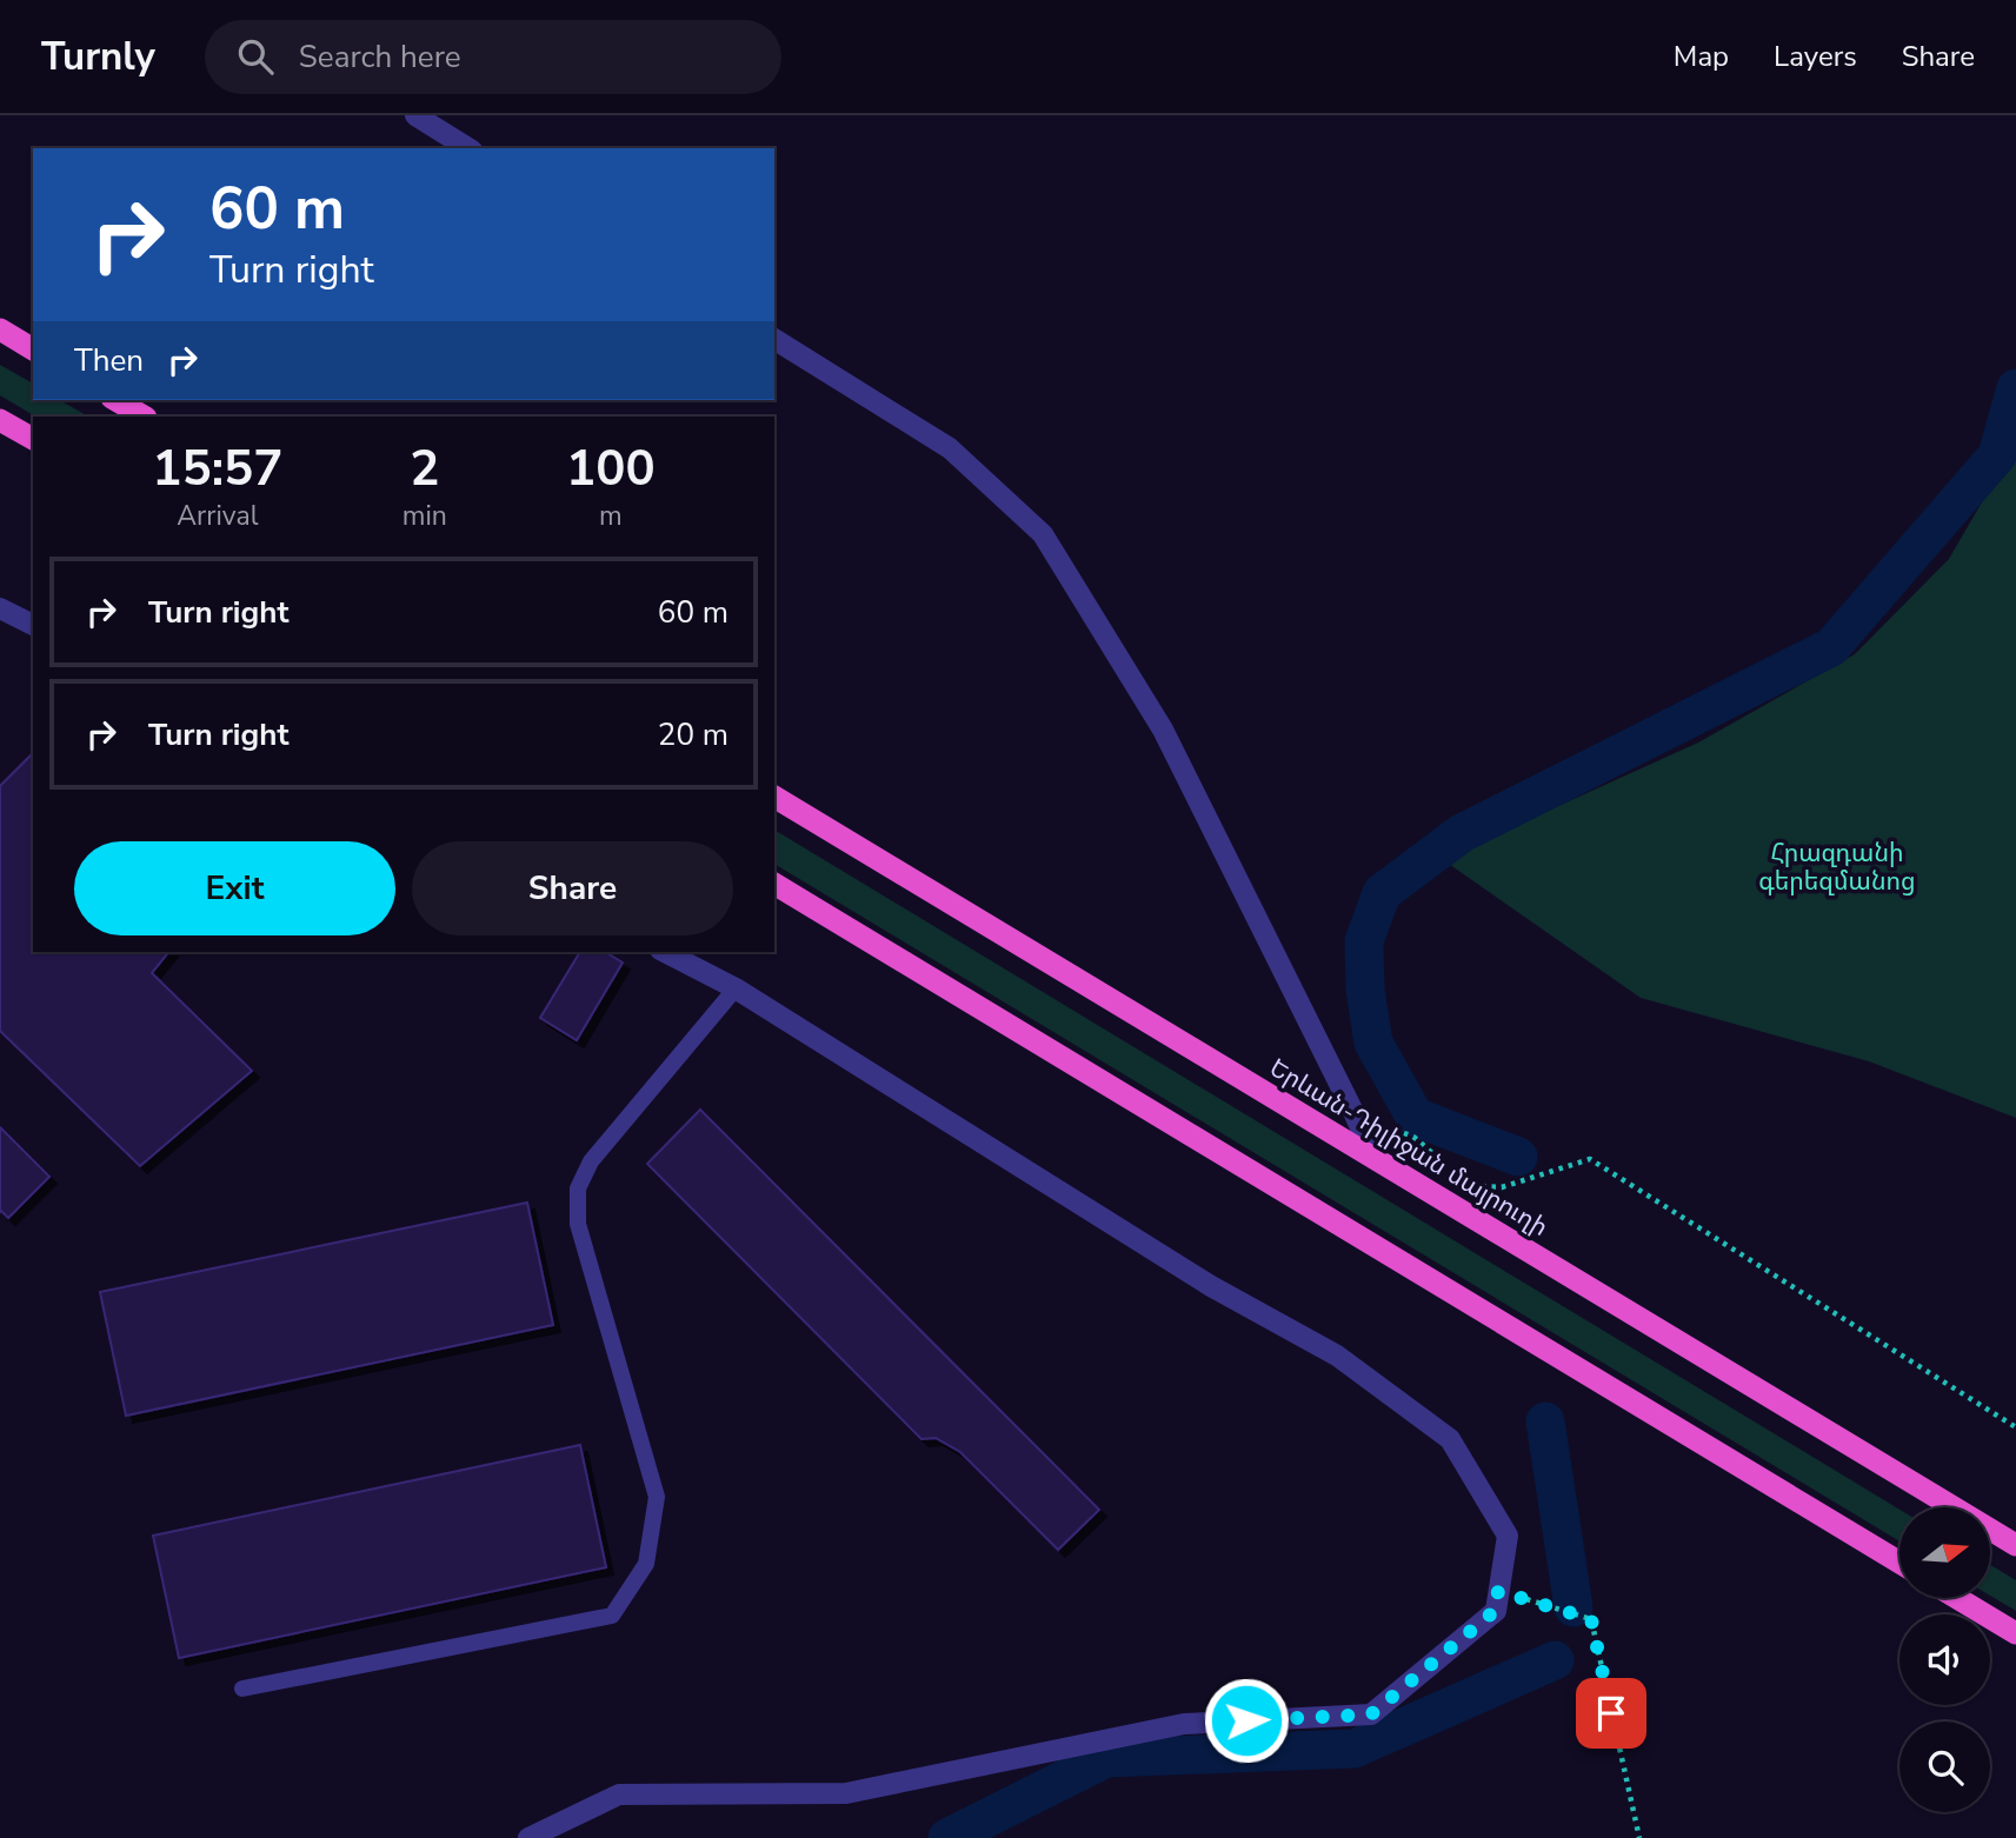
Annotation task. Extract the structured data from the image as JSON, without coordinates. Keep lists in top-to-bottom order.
{
  "streets": {
    "highway": ["Երևան-Դիլիջան մայրուղի"]
  },
  "parks": ["Հրազդանի գերեզմանոց"],
  "north": "right",
  "page": {
    "header": "Turnly",
    "search": "Search here",
    "nav": ["Map", "Layers", "Share"],
    "turn": ["60 m", "Turn right"],
    "then": "Then",
    "eta": [
      "15:57",
      "Arrival",
      "2",
      "min",
      "100",
      "m"
    ],
    "list": [
      {
        "name": "Turn right",
        "value": "60 m"
      },
      {
        "name": "Turn right",
        "value": "20 m"
      }
    ],
    "buttons": ["Exit", "Share"]
  }
}
